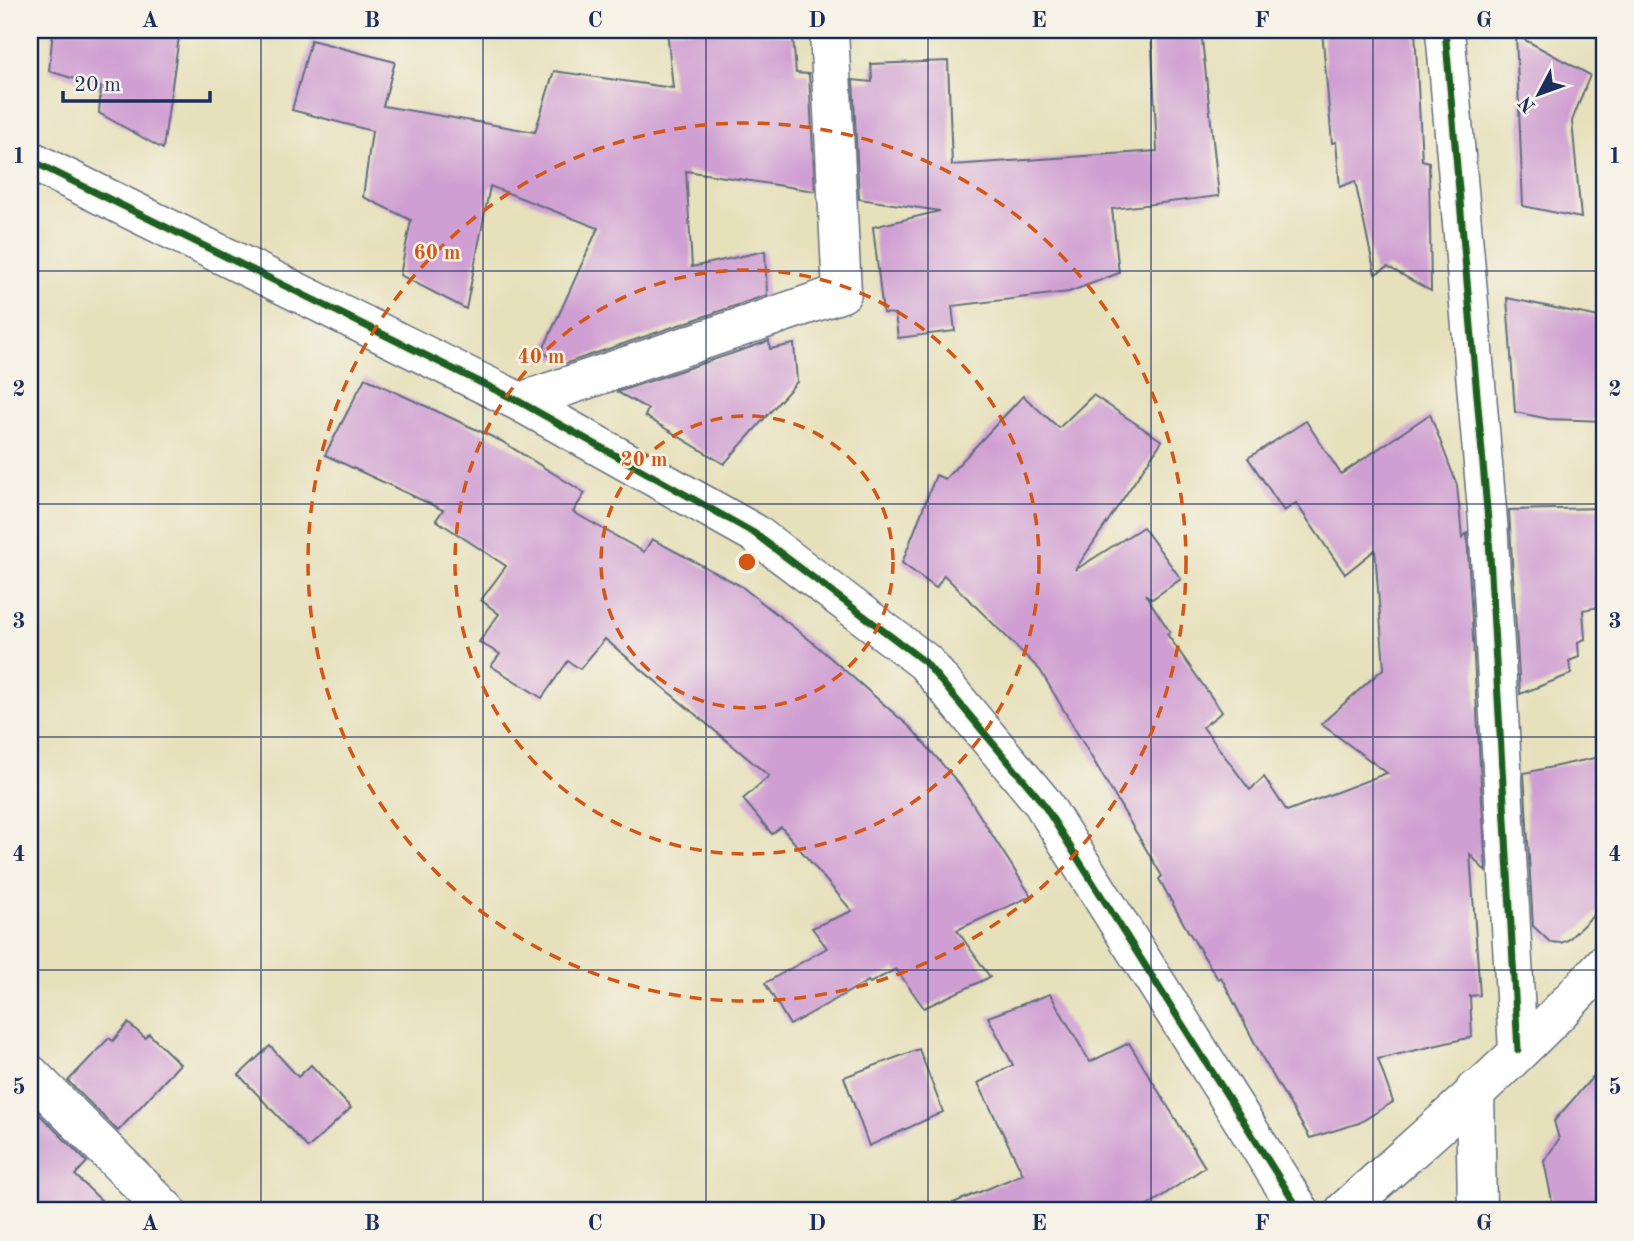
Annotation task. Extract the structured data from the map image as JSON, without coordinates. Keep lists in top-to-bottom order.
{
  "scale_bar": "20 m",
  "north": "bottom left",
  "grid": {
    "columns": [
      "A",
      "B",
      "C",
      "D",
      "E",
      "F",
      "G"
    ],
    "rows": [
      "1",
      "2",
      "3",
      "4",
      "5"
    ]
  },
  "rings": ["60 m", "40 m", "20 m"]
}
